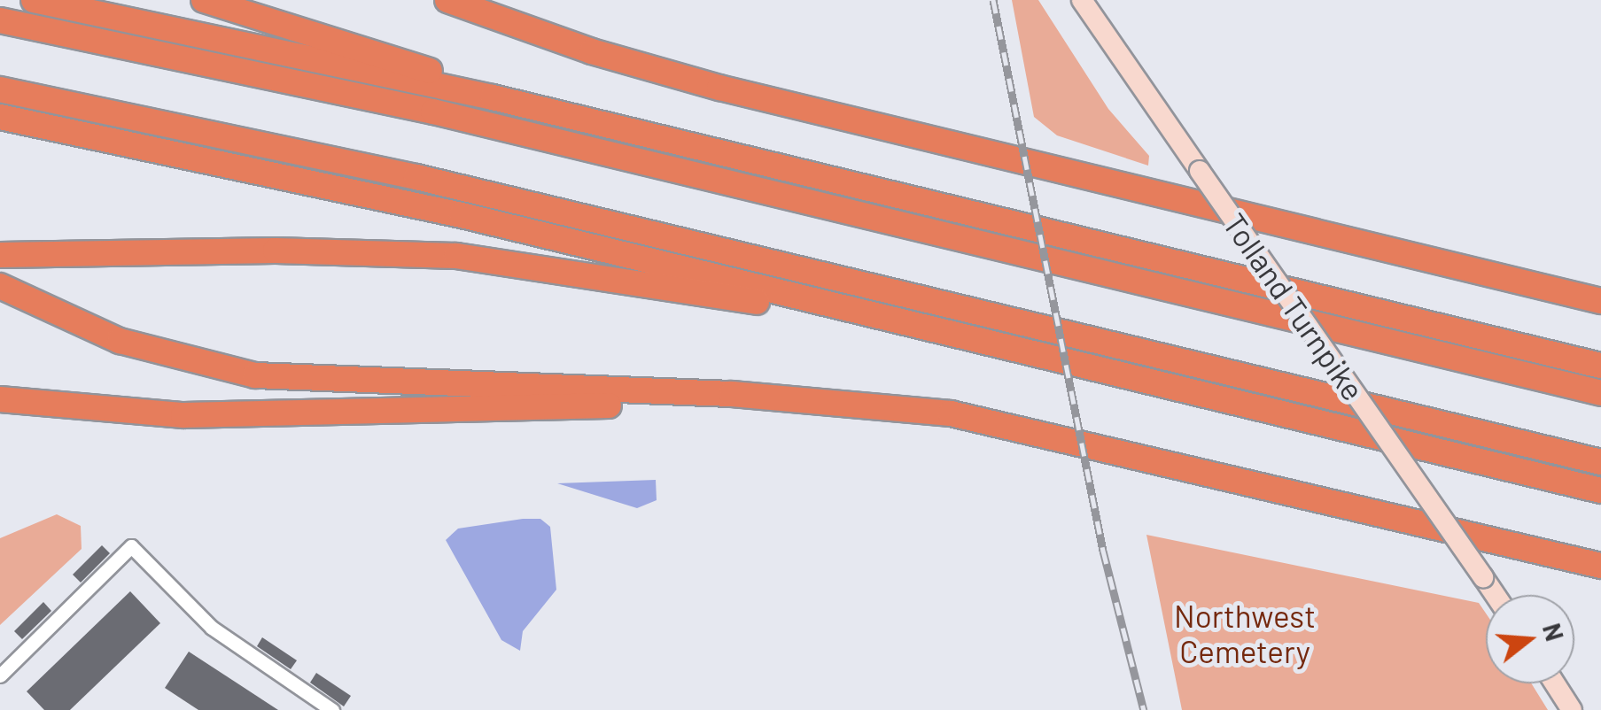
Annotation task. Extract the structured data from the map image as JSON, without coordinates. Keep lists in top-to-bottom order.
{
  "streets": {
    "main road": ["Tolland Turnpike"]
  },
  "parks": ["Northwest Cemetery"],
  "north": "right"
}
